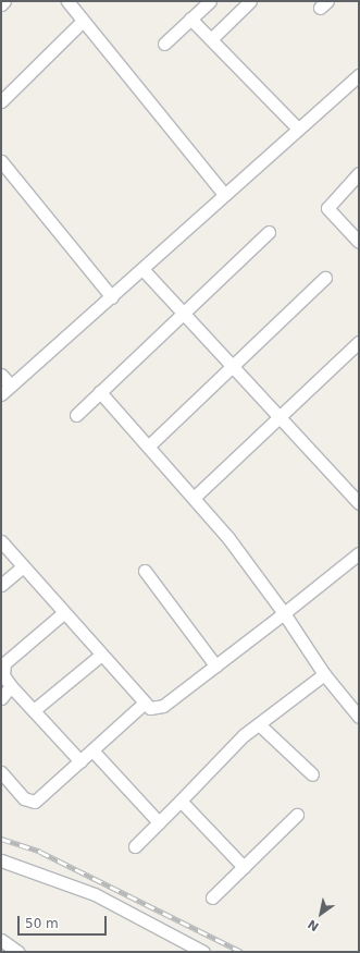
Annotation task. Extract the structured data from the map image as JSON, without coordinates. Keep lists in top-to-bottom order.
{
  "scale_bar": "50 m",
  "north": "bottom left"
}
